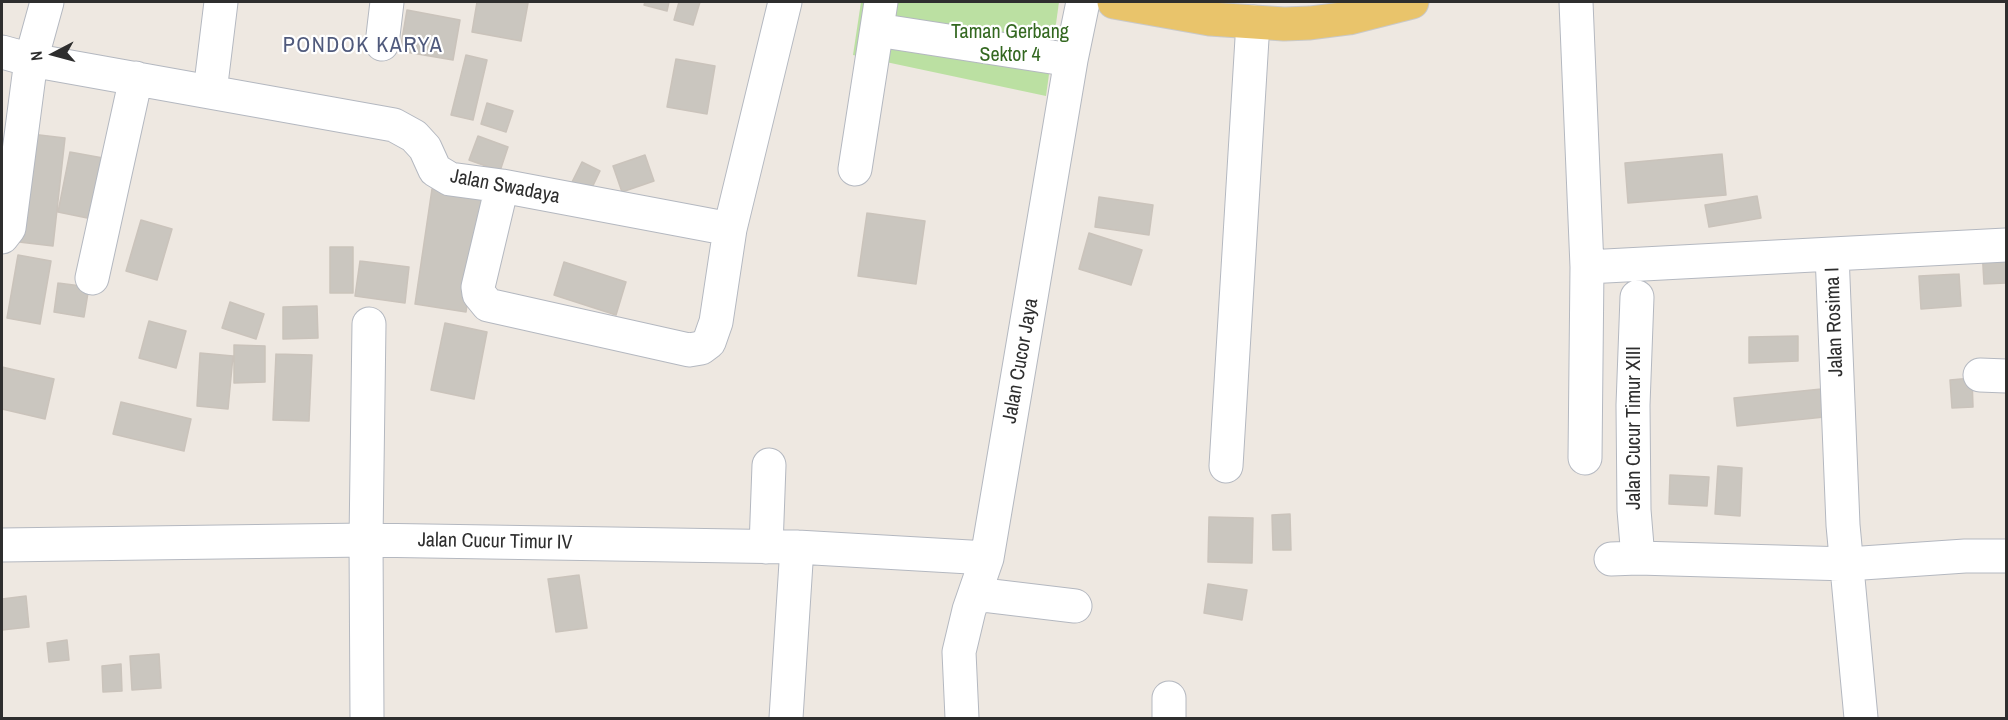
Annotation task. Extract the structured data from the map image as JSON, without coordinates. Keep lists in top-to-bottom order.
{
  "streets": {
    "street": [
      "Jalan Swadaya",
      "Jalan Rosima I",
      "Jalan Cucor Jaya",
      "Jalan Cucur Timur XIII",
      "Jalan Cucur Timur IV"
    ]
  },
  "crossings": [
    ["Jalan Rosima I", "Jalan Cucur Timur XIII"],
    ["Jalan Cucor Jaya", "Jalan Cucur Timur IV"]
  ],
  "districts": ["PONDOK KARYA"],
  "parks": ["Taman Gerbang Sektor 4"],
  "north": "left"
}
